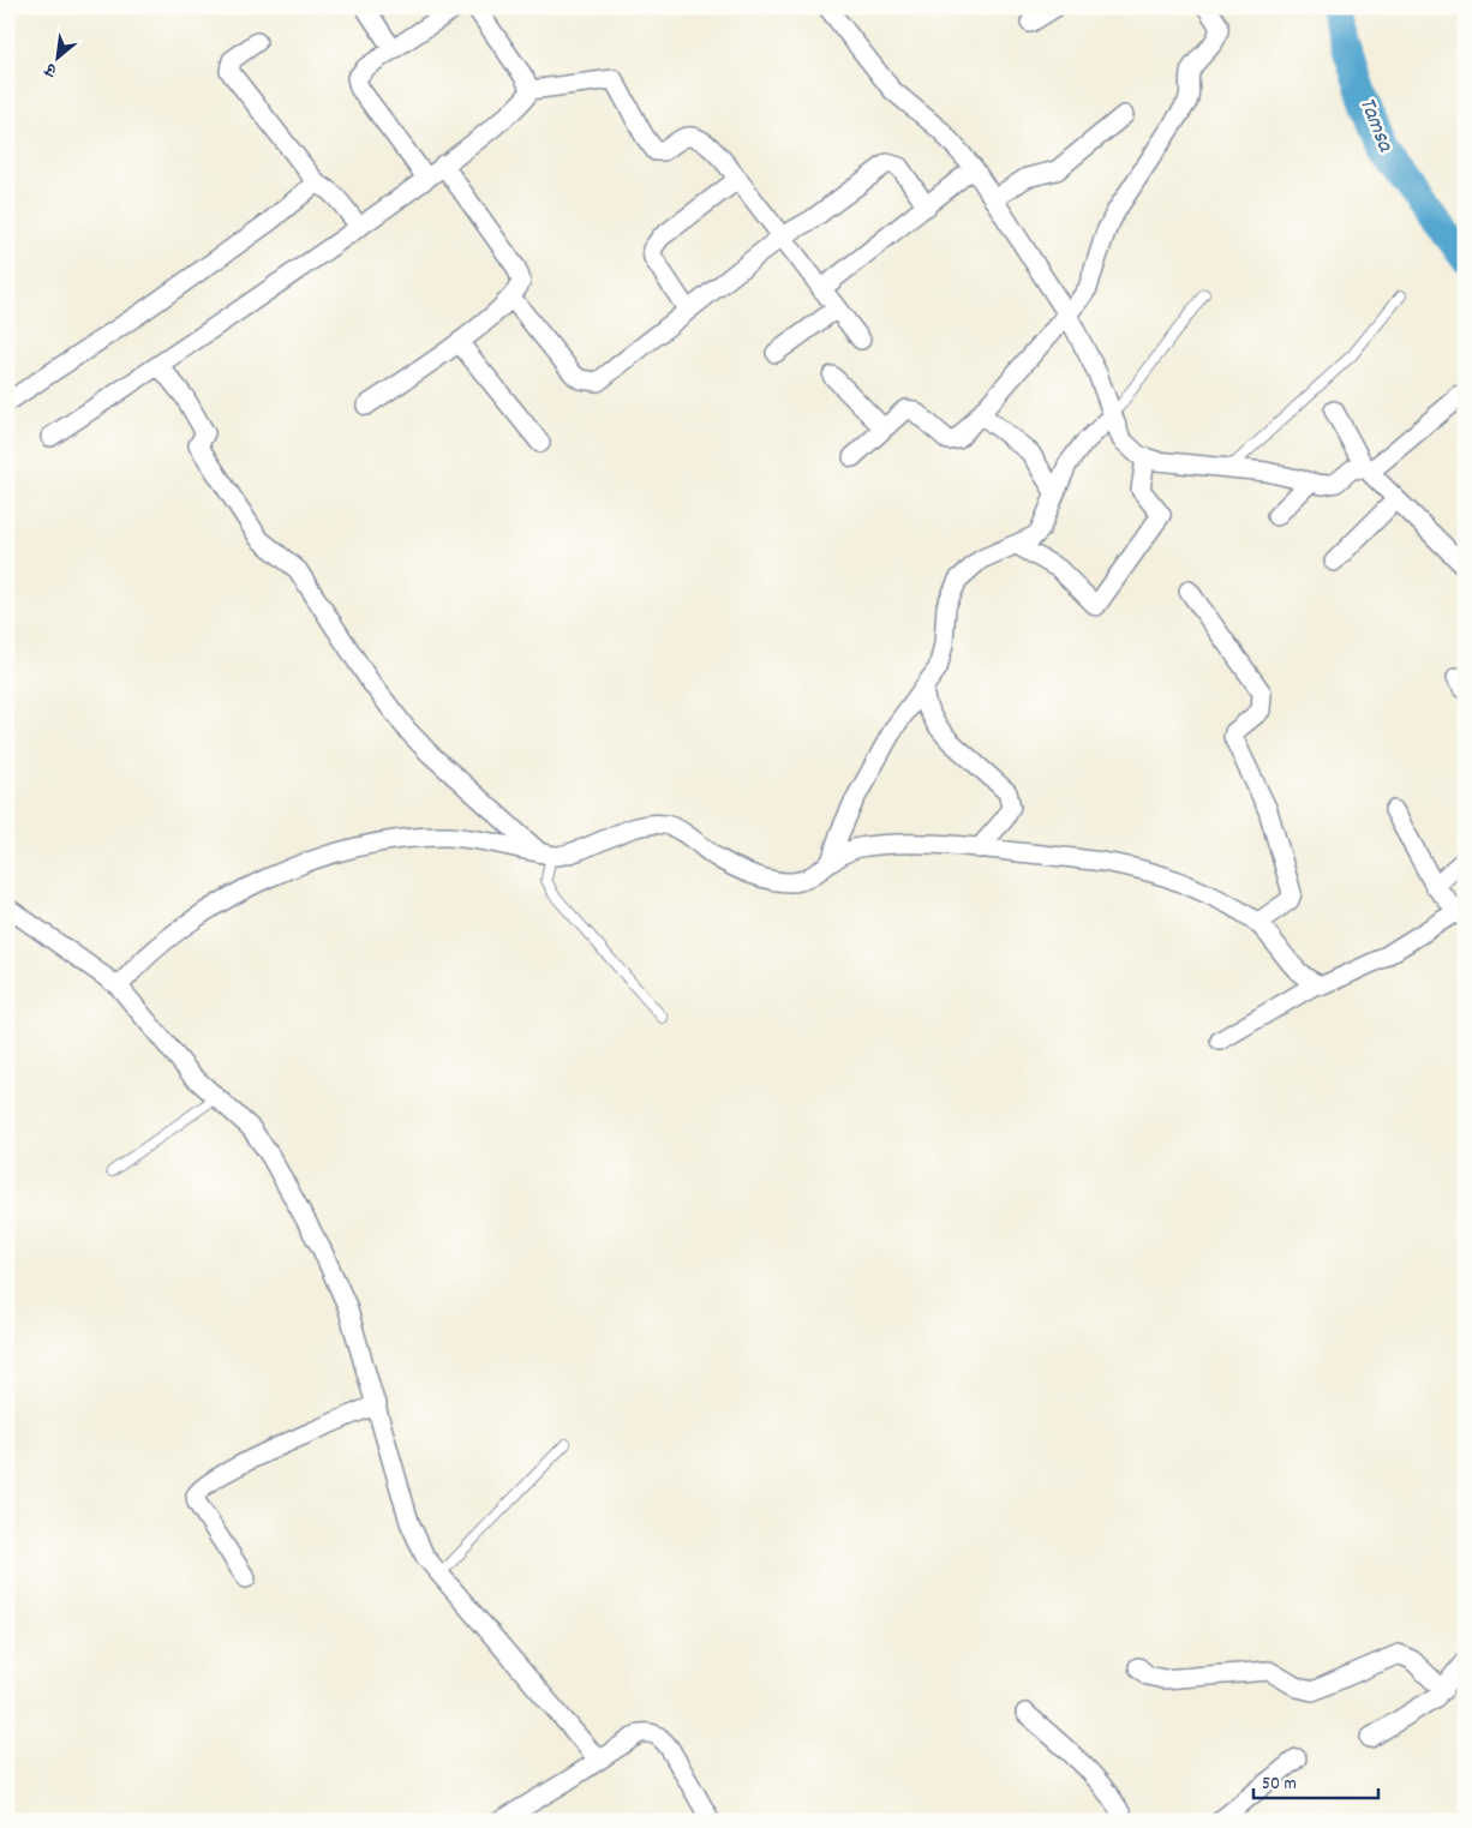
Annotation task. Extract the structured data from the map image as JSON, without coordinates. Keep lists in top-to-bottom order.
{
  "water": ["Tamsa"],
  "scale_bar": "50 m",
  "north": "bottom left"
}
